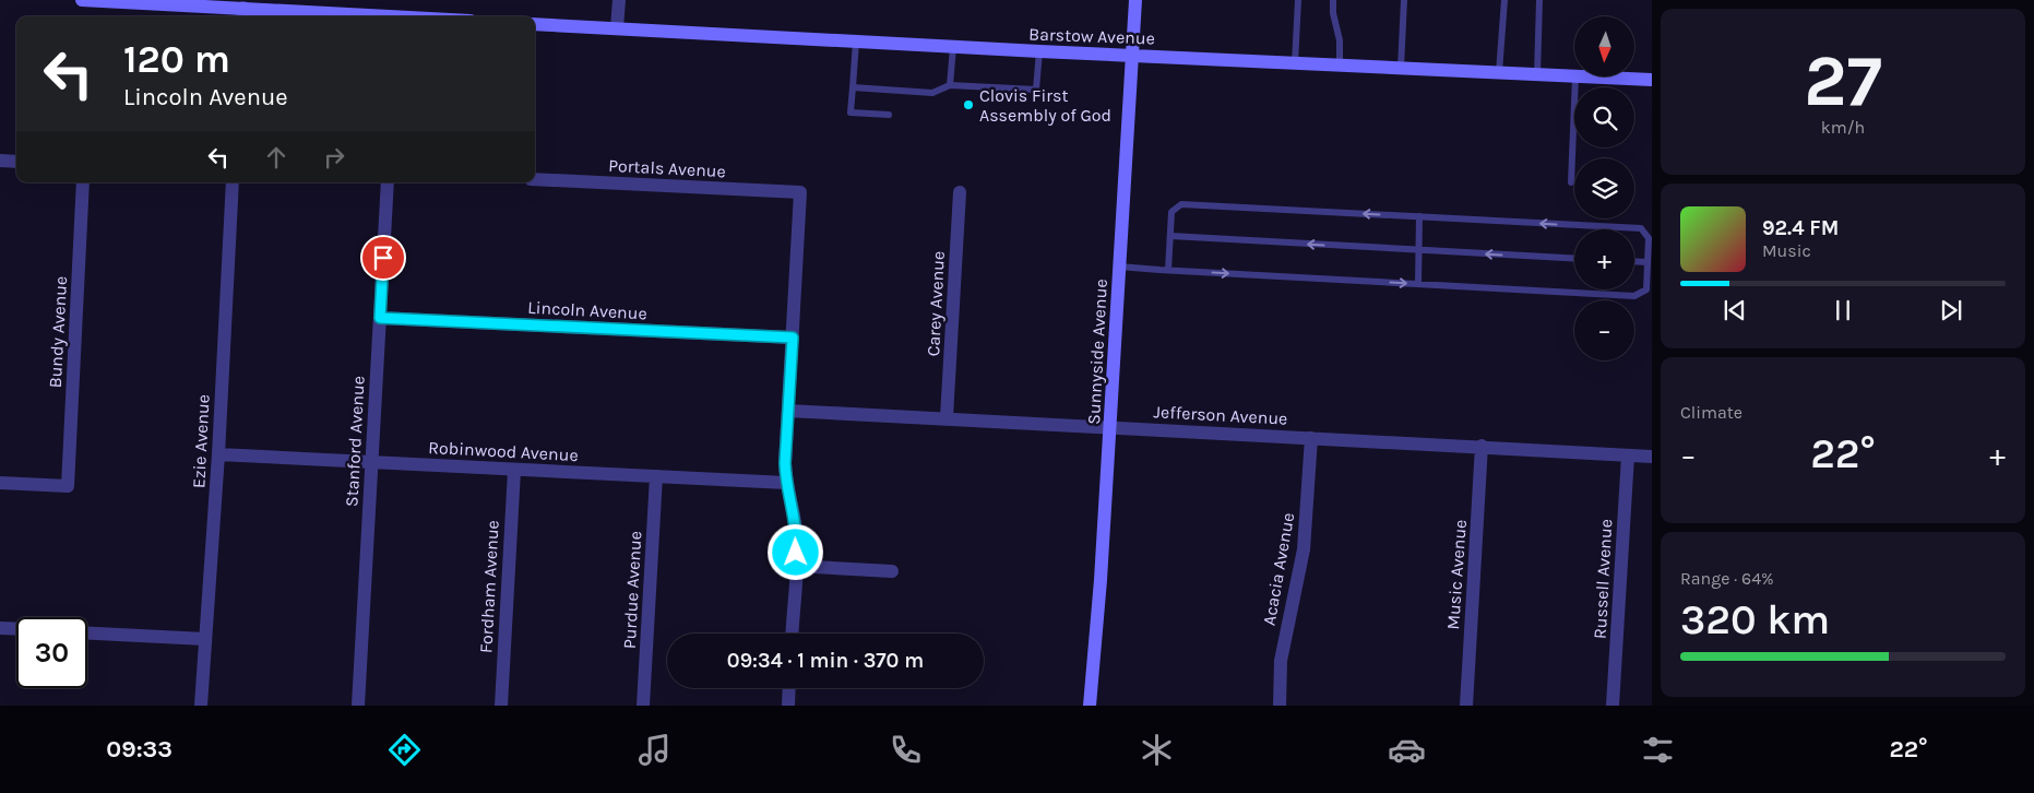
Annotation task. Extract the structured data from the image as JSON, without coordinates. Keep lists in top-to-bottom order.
{
  "streets": {
    "main road": ["Barstow Avenue", "Sunnyside Avenue"],
    "street": [
      "Portals Avenue",
      "Carey Avenue",
      "Lincoln Avenue",
      "Bundy Avenue",
      "Jefferson Avenue",
      "Ezie Avenue",
      "Stanford Avenue",
      "Robinwood Avenue",
      "Acacia Avenue",
      "Music Avenue",
      "Russell Avenue",
      "Fordham Avenue",
      "Purdue Avenue"
    ]
  },
  "crossings": [
    ["Barstow Avenue", "Sunnyside Avenue"],
    ["Portals Avenue", "Lincoln Avenue"],
    ["Carey Avenue", "Jefferson Avenue"],
    ["Lincoln Avenue", "Stanford Avenue"],
    ["Sunnyside Avenue", "Jefferson Avenue"],
    ["Jefferson Avenue", "Acacia Avenue"],
    ["Jefferson Avenue", "Music Avenue"],
    ["Jefferson Avenue", "Russell Avenue"],
    ["Ezie Avenue", "Robinwood Avenue"],
    ["Stanford Avenue", "Robinwood Avenue"],
    ["Robinwood Avenue", "Fordham Avenue"],
    ["Robinwood Avenue", "Purdue Avenue"]
  ],
  "places": ["Clovis First Assembly of God"],
  "north": "bottom",
  "page": {
    "tile": [
      ["27", "km/h"],
      "Climate",
      ["Range · 64%", "320 km"]
    ],
    "map_buttons": ["+", "−"],
    "turn": ["120 m", "Lincoln Avenue"],
    "song": ["92.4 FM", "Music"],
    "heat": ["−", "22°", "+"],
    "limit": "30",
    "trip": "09:34 · 1 min · 370 m",
    "tabs": ["09:33", "22°"]
  }
}
